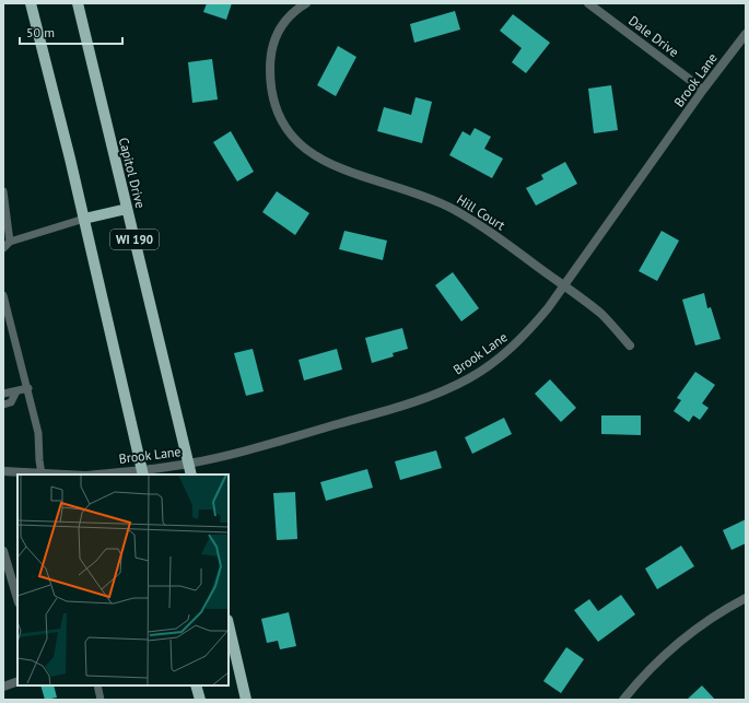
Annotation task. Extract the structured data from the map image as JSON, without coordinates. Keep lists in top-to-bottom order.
{
  "streets": {
    "main road": ["Capitol Drive", "WI 190"],
    "street": ["Dale Drive", "Brook Lane", "Hill Court"]
  },
  "crossings": [
    ["Dale Drive", "Brook Lane"],
    ["Brook Lane", "Capitol Drive"],
    ["Brook Lane", "Hill Court"],
    ["Brook Lane", "WI 190"]
  ],
  "scale_bar": "50 m"
}
